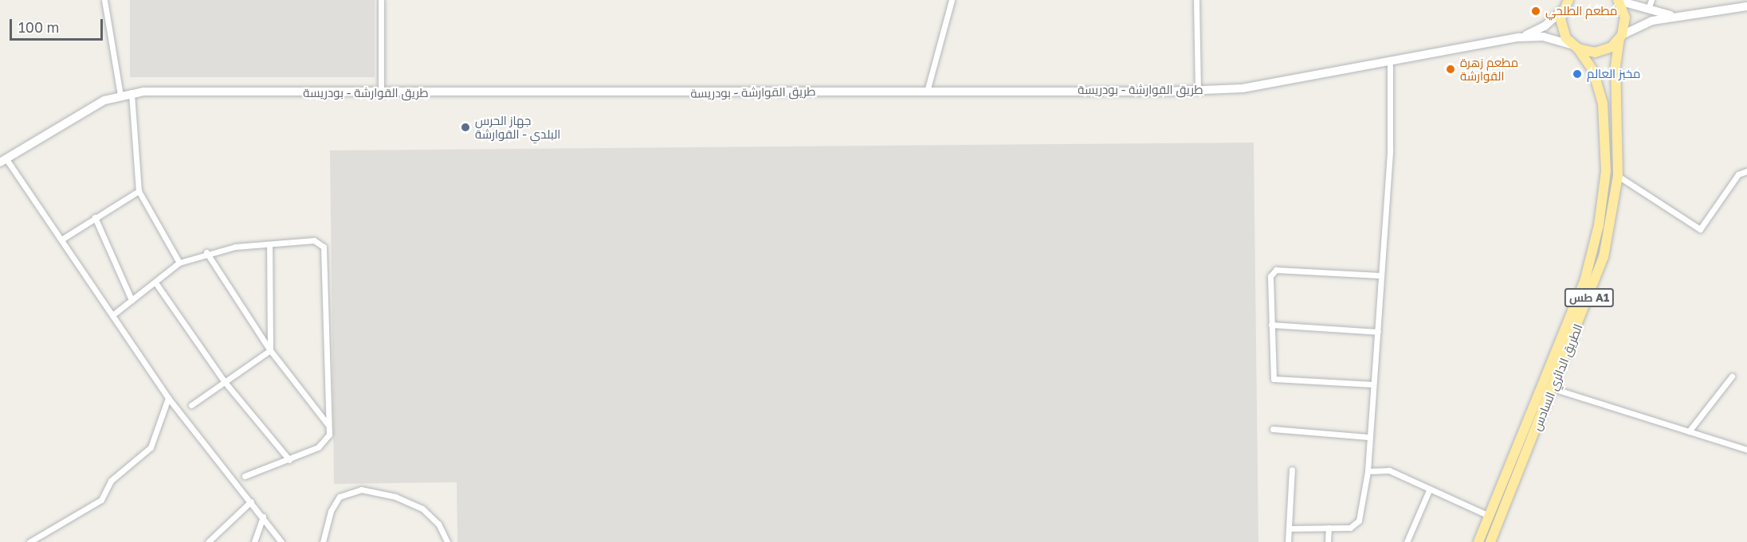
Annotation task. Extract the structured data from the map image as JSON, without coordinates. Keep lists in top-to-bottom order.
{
  "streets": {
    "highway": ["طس A1", "الطريق الدائري السادس"],
    "main road": ["طريق القوارشة - بودريسة"]
  },
  "places": [
    "مطعم الطلحي",
    "مطعم زهرة القوارشة",
    "مخبز العالم",
    "جهاز الحرس البلدي - القوارشة"
  ],
  "scale_bar": "100 m"
}
